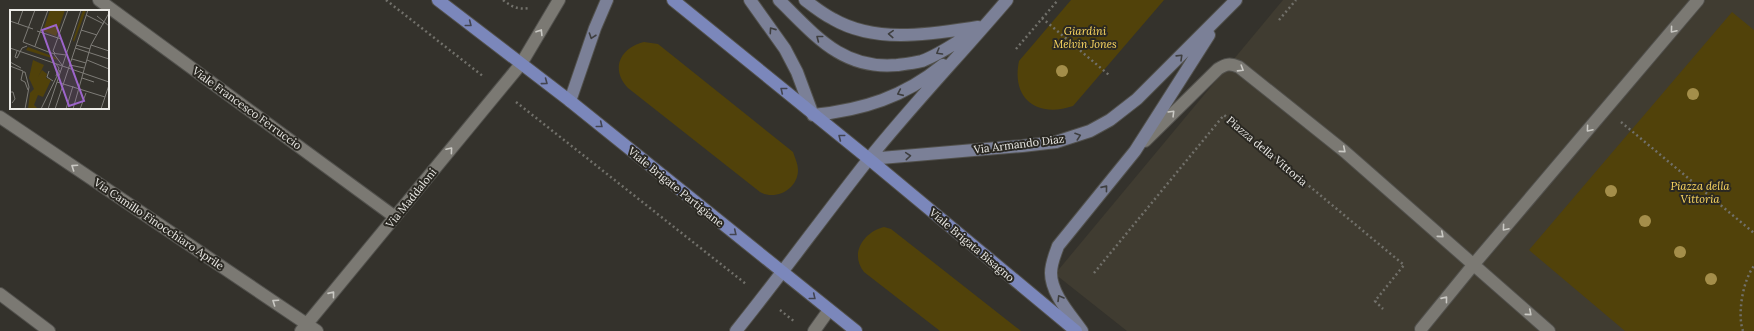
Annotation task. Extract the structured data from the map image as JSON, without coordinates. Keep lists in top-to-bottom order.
{
  "streets": {
    "main road": ["Viale Brigate Partigiane", "Viale Brigata Bisagno"],
    "street": [
      "Viale Francesco Ferruccio",
      "Via Armando Diaz",
      "Via Maddaloni",
      "Via Camillo Finocchiaro Aprile"
    ],
    "path": ["Piazza della Vittoria"]
  },
  "crossings": [
    ["Viale Francesco Ferruccio", "Via Maddaloni"],
    ["Via Armando Diaz", "Viale Brigata Bisagno"],
    ["Viale Brigate Partigiane", "Via Maddaloni"],
    ["Via Maddaloni", "Via Camillo Finocchiaro Aprile"]
  ],
  "one_way": ["Viale Brigate Partigiane", "Via Maddaloni", "Via Camillo Finocchiaro Aprile"],
  "parks": ["Giardini Melvin Jones", "Piazza della Vittoria"]
}
